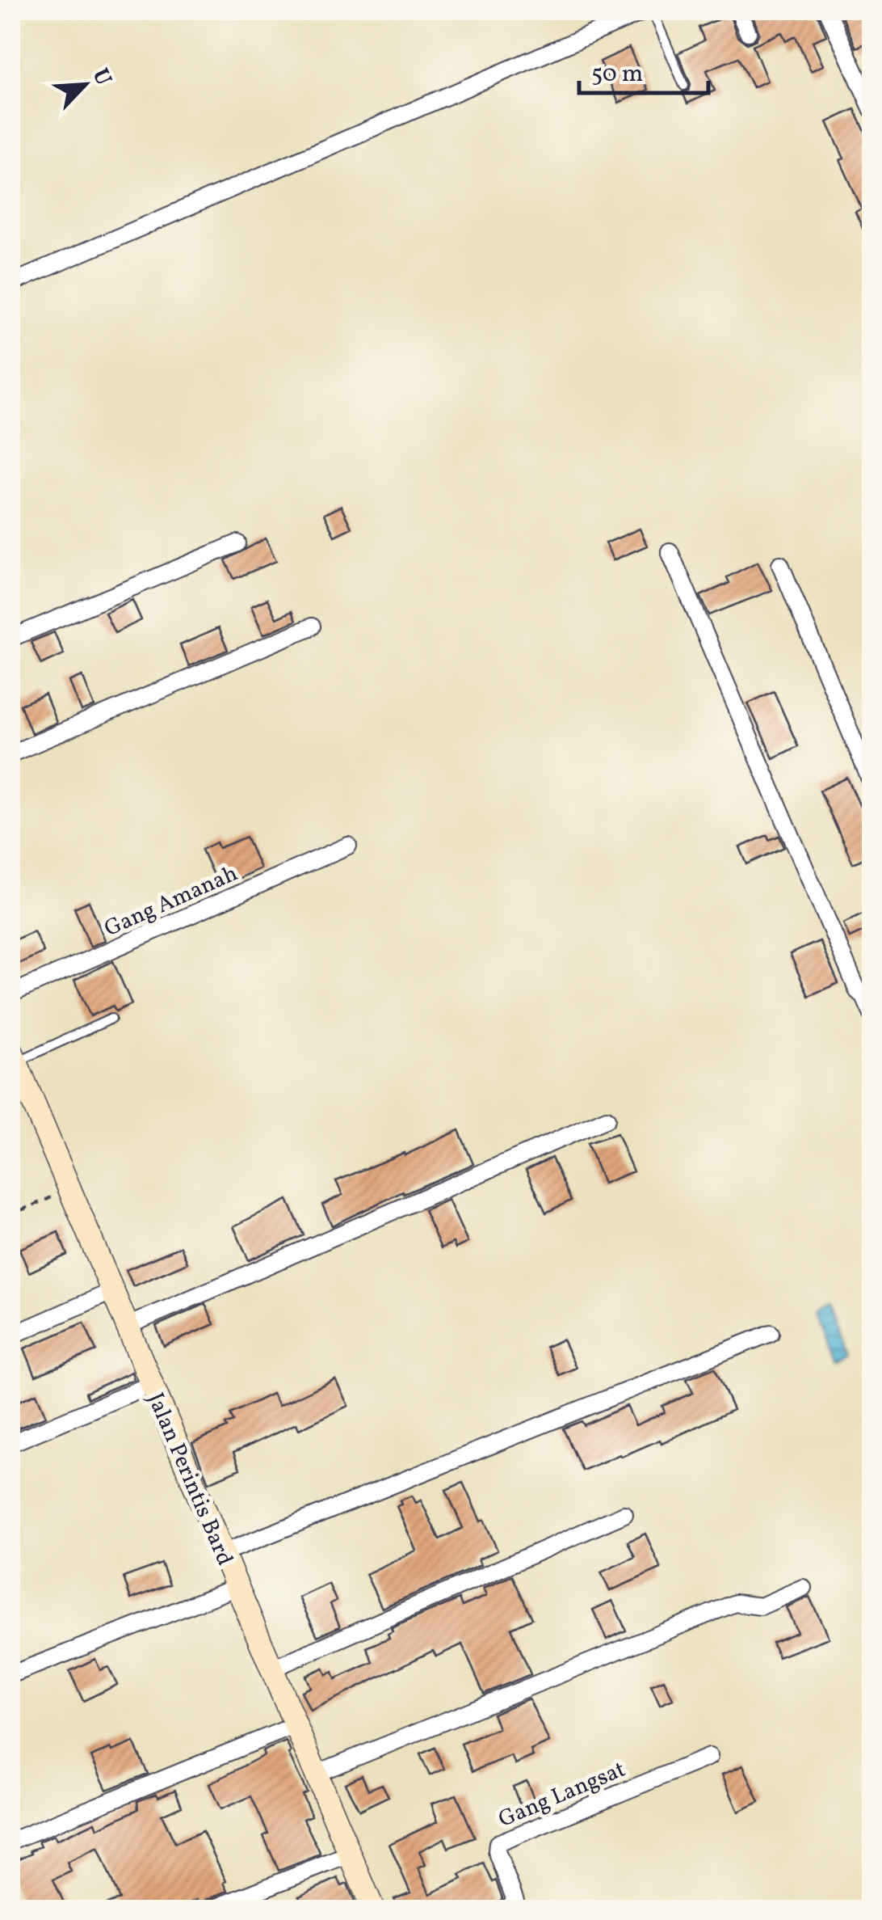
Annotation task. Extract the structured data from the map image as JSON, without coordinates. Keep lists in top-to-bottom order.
{
  "streets": {
    "street": ["Gang Amanah", "Jalan Perintis Bard", "Gang Langsat"]
  },
  "scale_bar": "50 m",
  "north": "top right"
}
